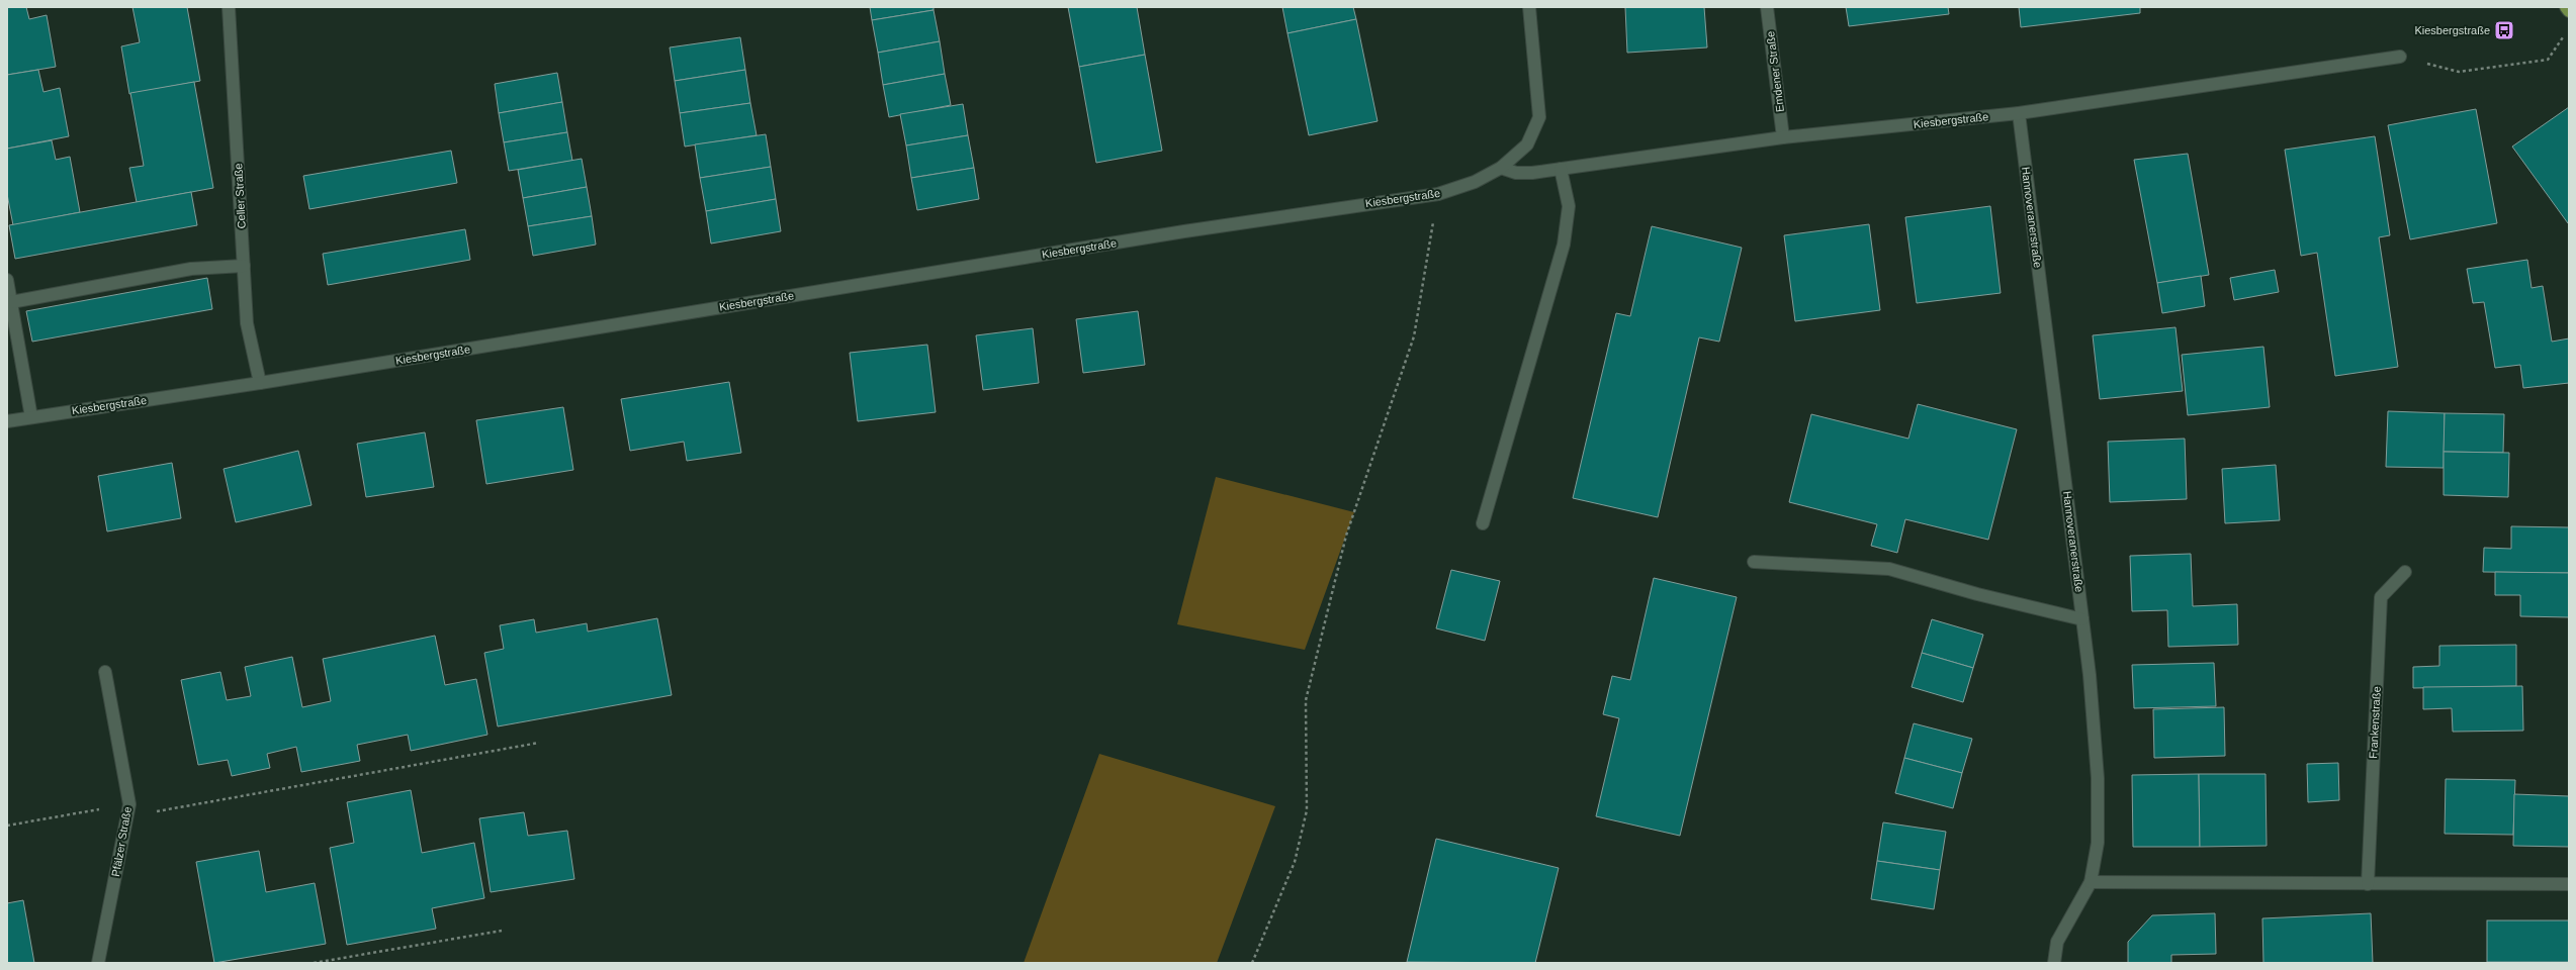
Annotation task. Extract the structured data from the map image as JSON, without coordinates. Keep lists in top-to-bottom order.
{
  "streets": {
    "street": [
      "Emdener Straße",
      "Kiesbergstraße",
      "Celler Straße",
      "Hannoveranerstraße",
      "Frankenstraße",
      "Pfälzer Straße"
    ]
  },
  "crossings": [
    ["Emdener Straße", "Kiesbergstraße"],
    ["Kiesbergstraße", "Celler Straße"],
    ["Kiesbergstraße", "Hannoveranerstraße"]
  ],
  "places": {
    "bus stop": ["Kiesbergstraße"]
  }
}
